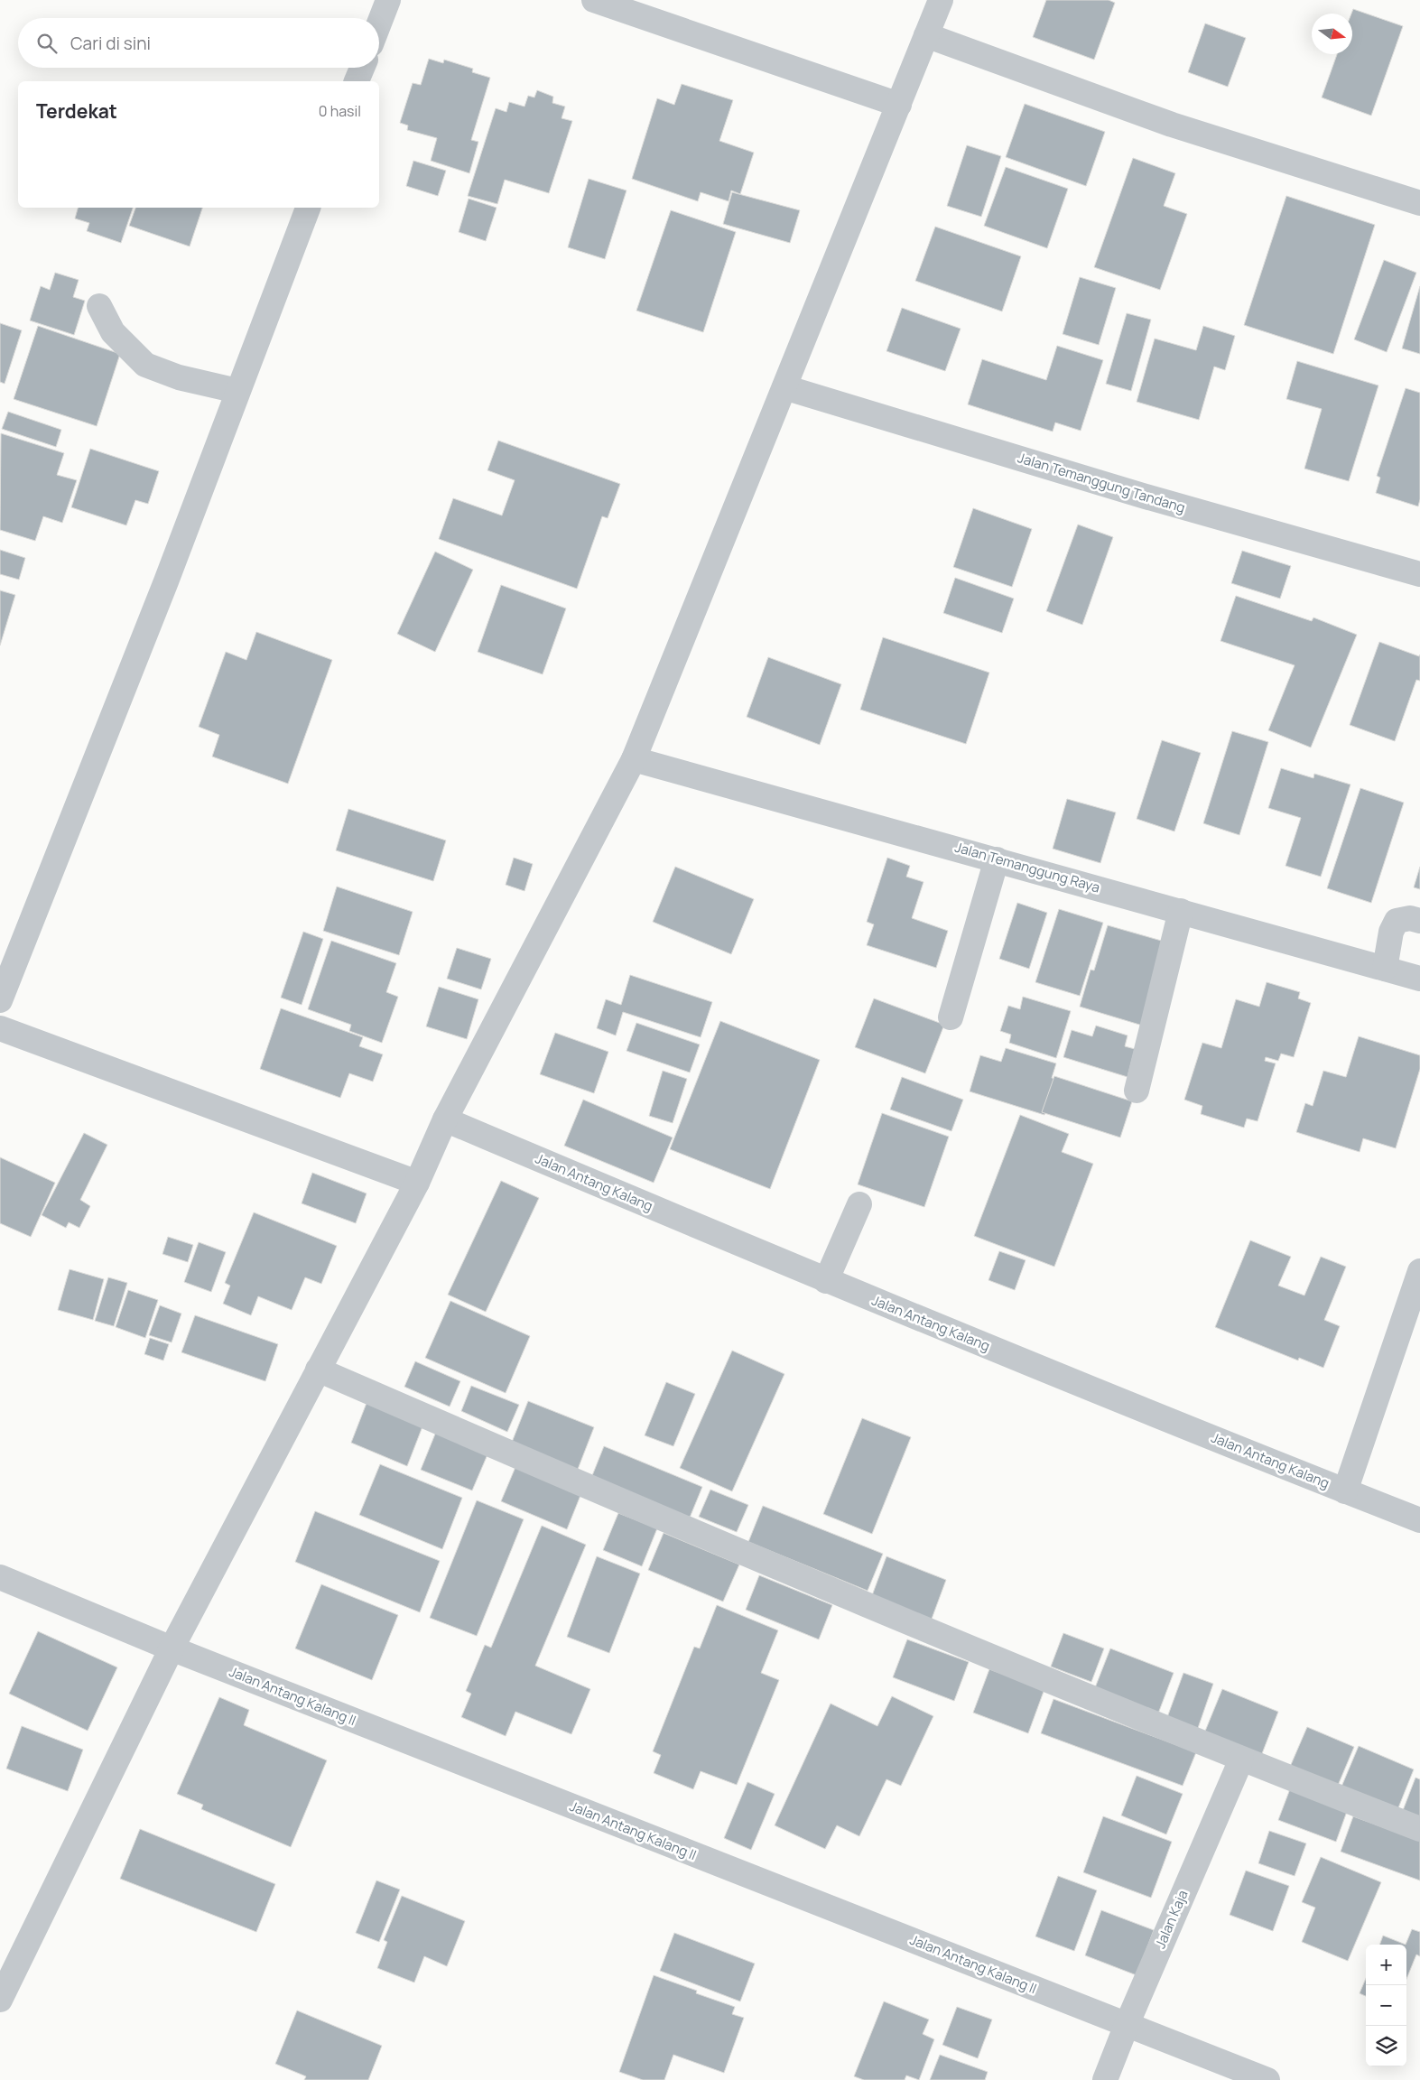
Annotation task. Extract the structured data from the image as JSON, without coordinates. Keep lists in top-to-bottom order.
{
  "streets": {
    "street": [
      "Jalan Temanggung Tandang",
      "Jalan Temanggung Raya",
      "Jalan Antang Kalang",
      "Jalan Antang Kalang II",
      "Jalan Kaja"
    ]
  },
  "crossings": [
    ["Jalan Antang Kalang II", "Jalan Kaja"]
  ],
  "north": "right",
  "page": {
    "search": "Cari di sini",
    "heading": ["Terdekat", "0 hasil"],
    "map_buttons": ["+", "−"]
  }
}
